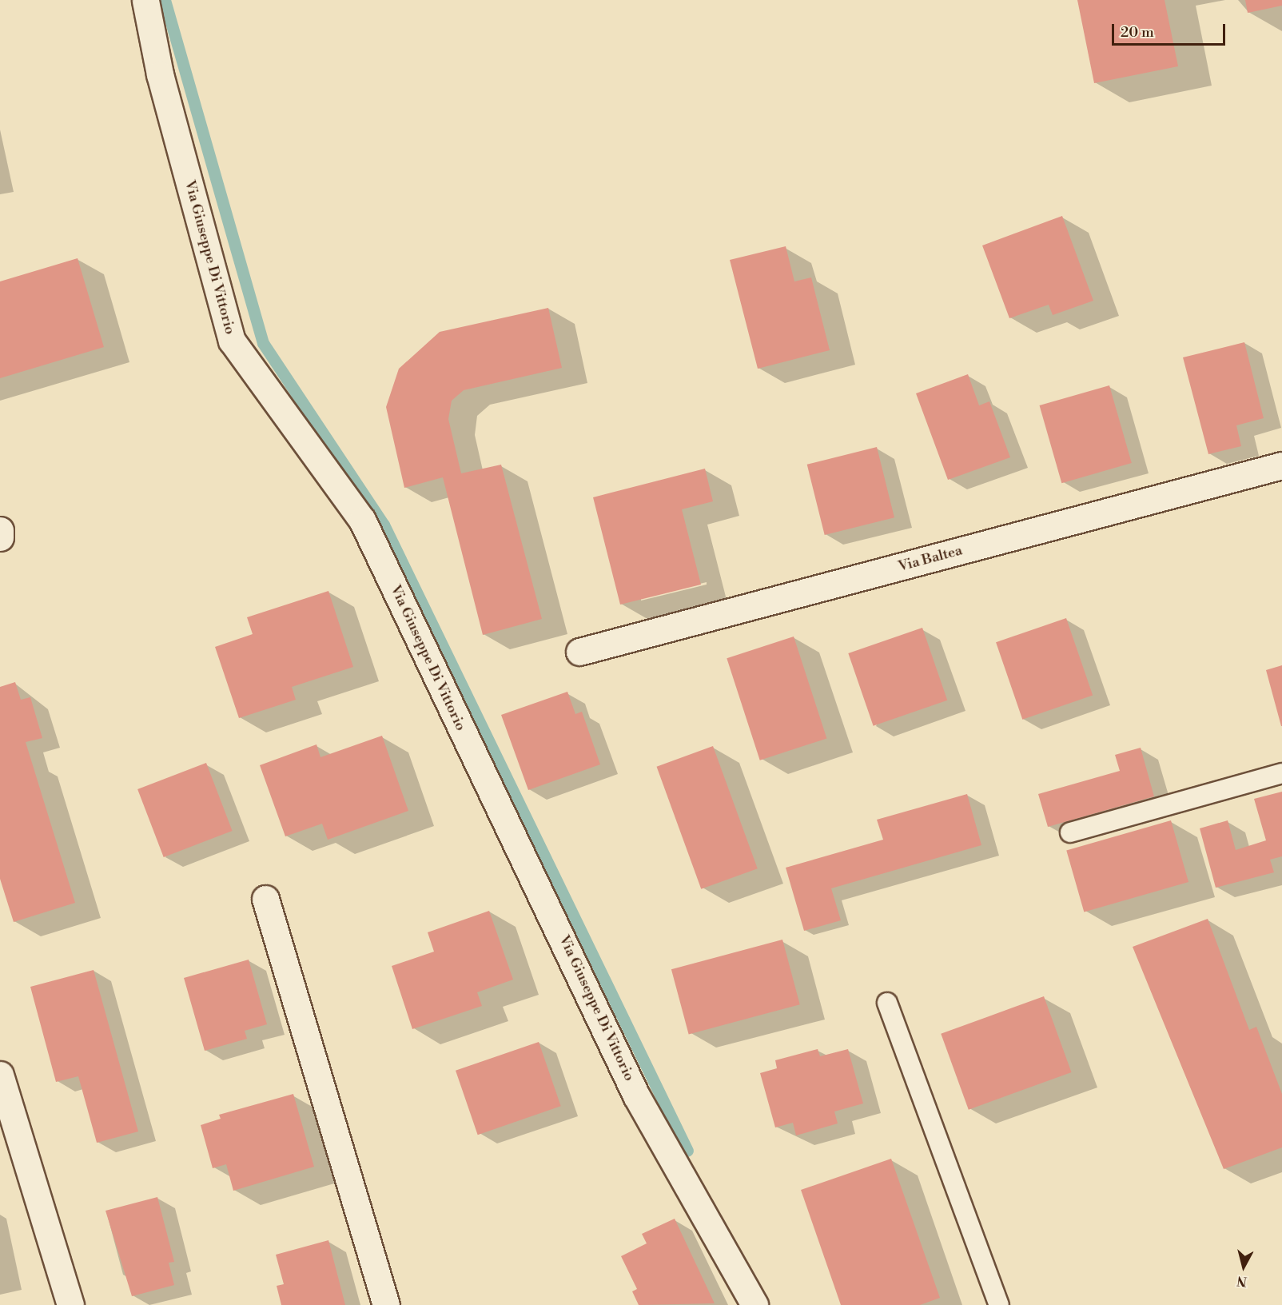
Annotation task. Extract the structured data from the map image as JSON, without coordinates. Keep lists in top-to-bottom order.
{
  "streets": {
    "street": ["Via Giuseppe Di Vittorio", "Via Baltea"]
  },
  "scale_bar": "20 m",
  "north": "bottom"
}
